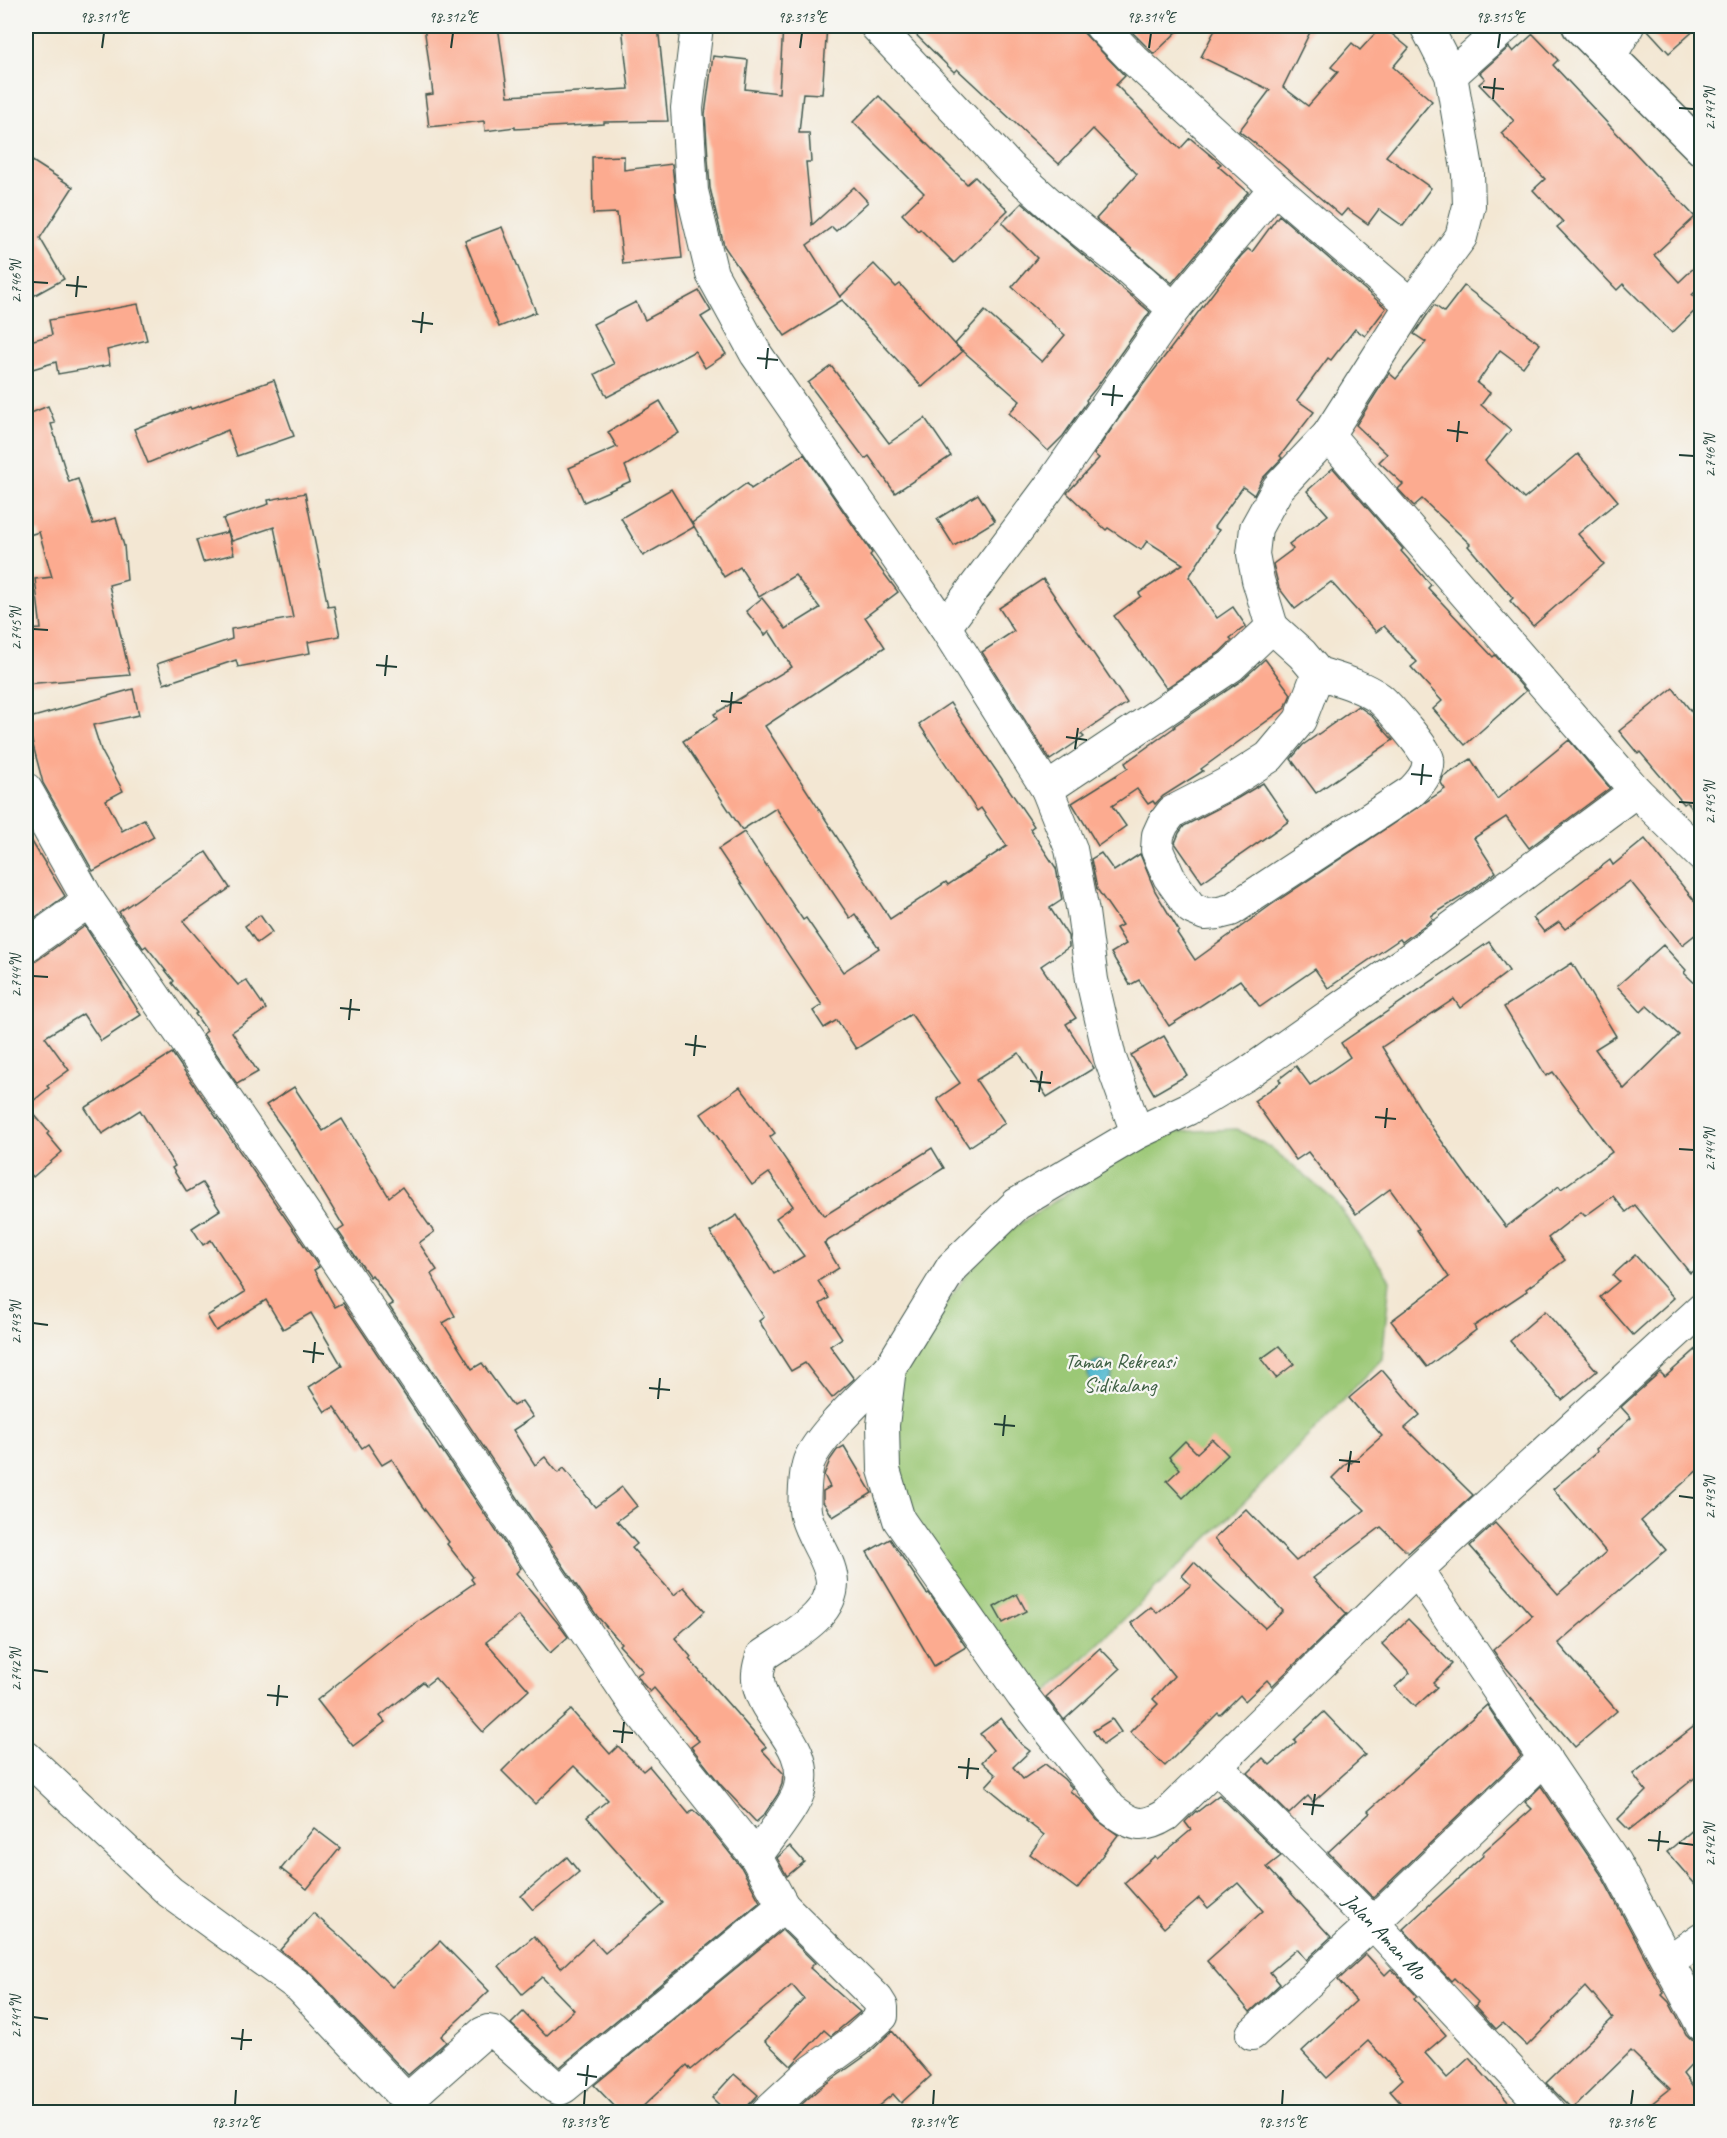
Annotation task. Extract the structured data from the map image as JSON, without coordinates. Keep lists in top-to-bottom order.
{
  "streets": {
    "street": ["Jalan Aman Mo"]
  },
  "parks": ["Taman Rekreasi Sidikalang"],
  "coordinates": [
    "98.311°E",
    "98.312°E",
    "98.313°E",
    "98.314°E",
    "98.315°E",
    "2.747°N",
    "2.746°N",
    "2.745°N",
    "2.744°N",
    "2.743°N",
    "2.742°N",
    "2.741°N",
    "98.316°E"
  ]
}
